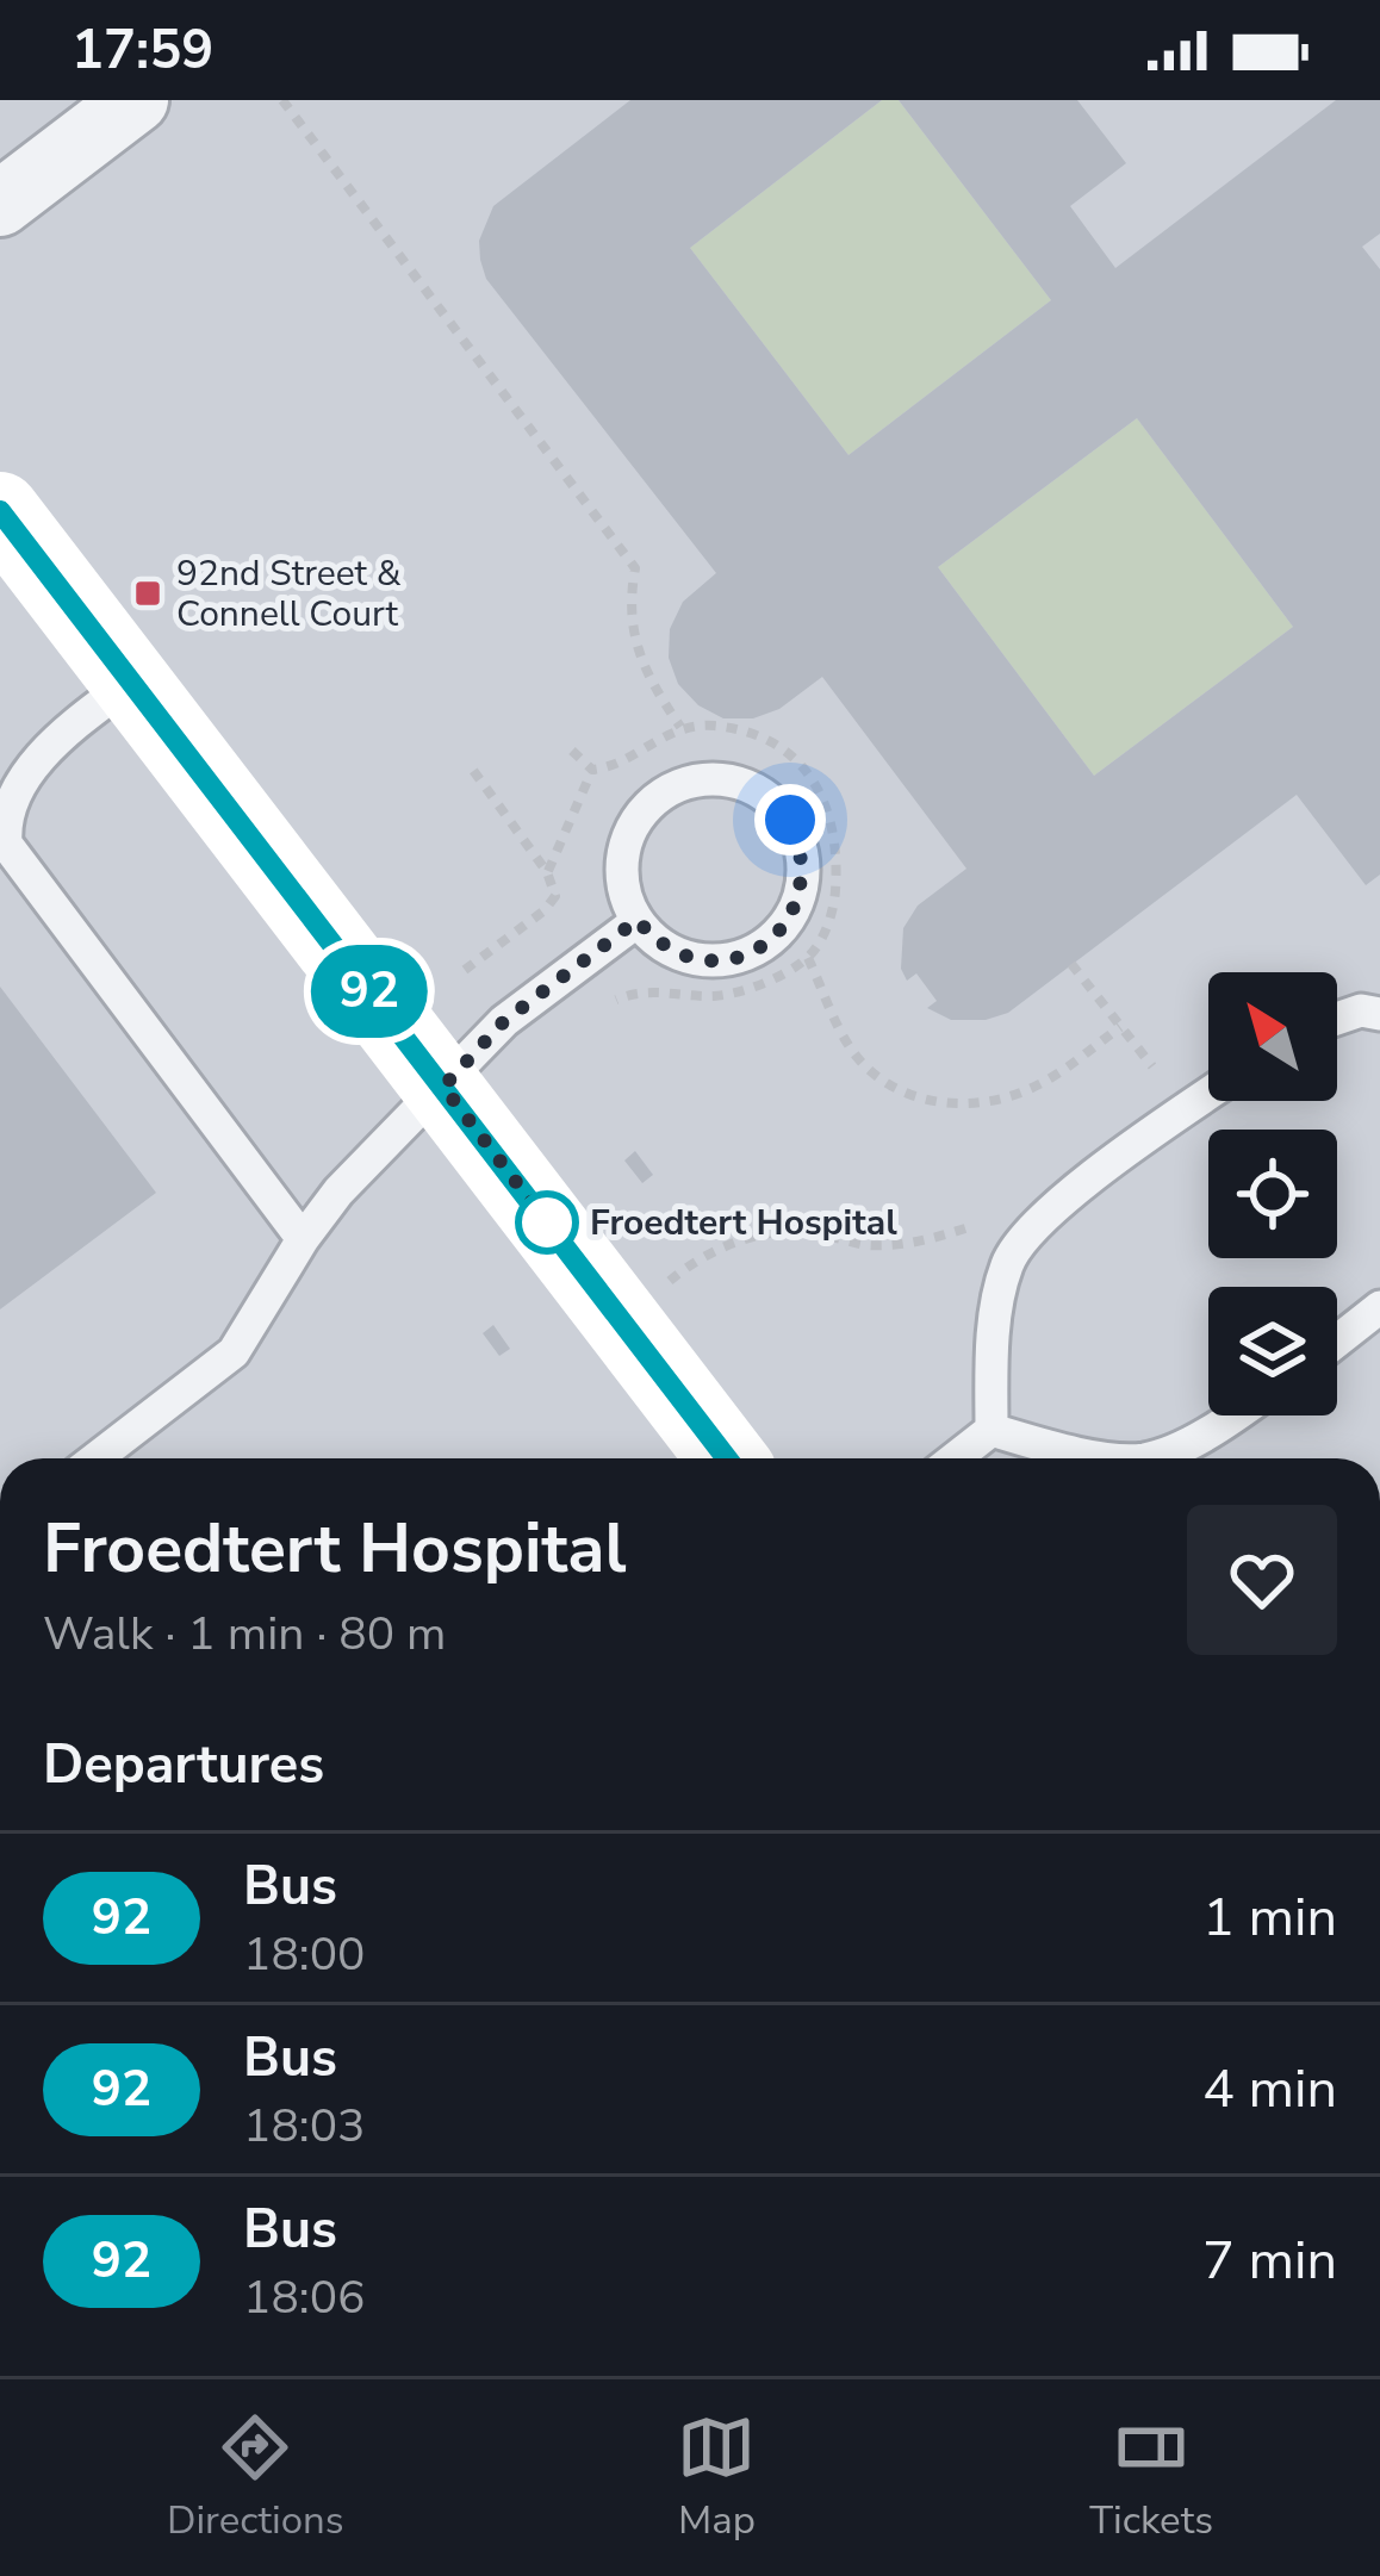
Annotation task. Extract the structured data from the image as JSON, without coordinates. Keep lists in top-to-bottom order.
{
  "places": {
    "transit": ["92nd Street & Connell Court"],
    "other": ["Froedtert Hospital"]
  },
  "lines": ["bus line 92"],
  "north": "top left",
  "page": {
    "status": "17:59",
    "on_map": "92",
    "heading": [
      ["Froedtert Hospital", "Walk · 1 min · 80 m"],
      "Departures"
    ],
    "list": [
      {
        "mark": "92",
        "name": "Bus",
        "note": "18:00",
        "value": "1 min"
      },
      {
        "mark": "92",
        "name": "Bus",
        "note": "18:03",
        "value": "4 min"
      },
      {
        "mark": "92",
        "name": "Bus",
        "note": "18:06",
        "value": "7 min"
      }
    ],
    "tabs": ["Directions", "Map", "Tickets"]
  }
}
